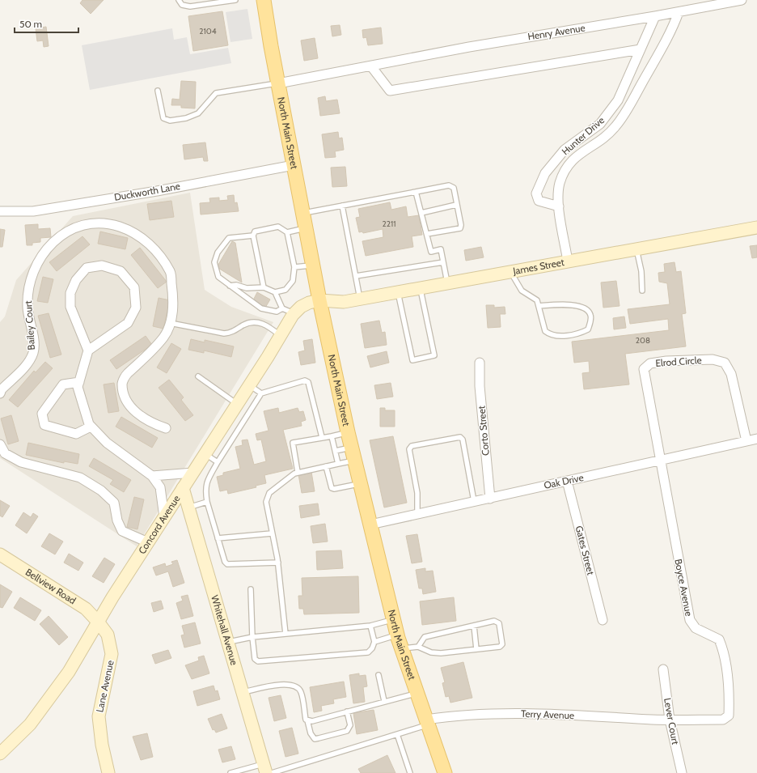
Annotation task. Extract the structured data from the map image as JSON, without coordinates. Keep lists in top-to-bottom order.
{
  "streets": {
    "main road": ["North Main Street"],
    "street": [
      "Henry Avenue",
      "Hunter Drive",
      "Duckworth Lane",
      "James Street",
      "Bailey Court",
      "Elrod Circle",
      "Corto Street",
      "Oak Drive",
      "Concord Avenue",
      "Gates Street",
      "Bellview Road",
      "Boyce Avenue",
      "Whitehall Avenue",
      "Lane Avenue",
      "Terry Avenue",
      "Lever Court"
    ]
  },
  "crossings": [
    ["Henry Avenue", "North Main Street"],
    ["Henry Avenue", "Hunter Drive"],
    ["North Main Street", "Duckworth Lane"],
    ["North Main Street", "James Street"],
    ["North Main Street", "Oak Drive"],
    ["North Main Street", "Concord Avenue"],
    ["North Main Street", "Terry Avenue"],
    ["Hunter Drive", "James Street"],
    ["James Street", "Concord Avenue"],
    ["Elrod Circle", "Oak Drive"],
    ["Elrod Circle", "Boyce Avenue"],
    ["Corto Street", "Oak Drive"],
    ["Oak Drive", "Gates Street"],
    ["Oak Drive", "Boyce Avenue"],
    ["Concord Avenue", "Bellview Road"],
    ["Concord Avenue", "Whitehall Avenue"],
    ["Concord Avenue", "Lane Avenue"],
    ["Bellview Road", "Lane Avenue"],
    ["Boyce Avenue", "Terry Avenue"],
    ["Boyce Avenue", "Lever Court"],
    ["Terry Avenue", "Lever Court"]
  ],
  "house_numbers": ["2104", "2211", "208"],
  "scale_bar": "50 m"
}
